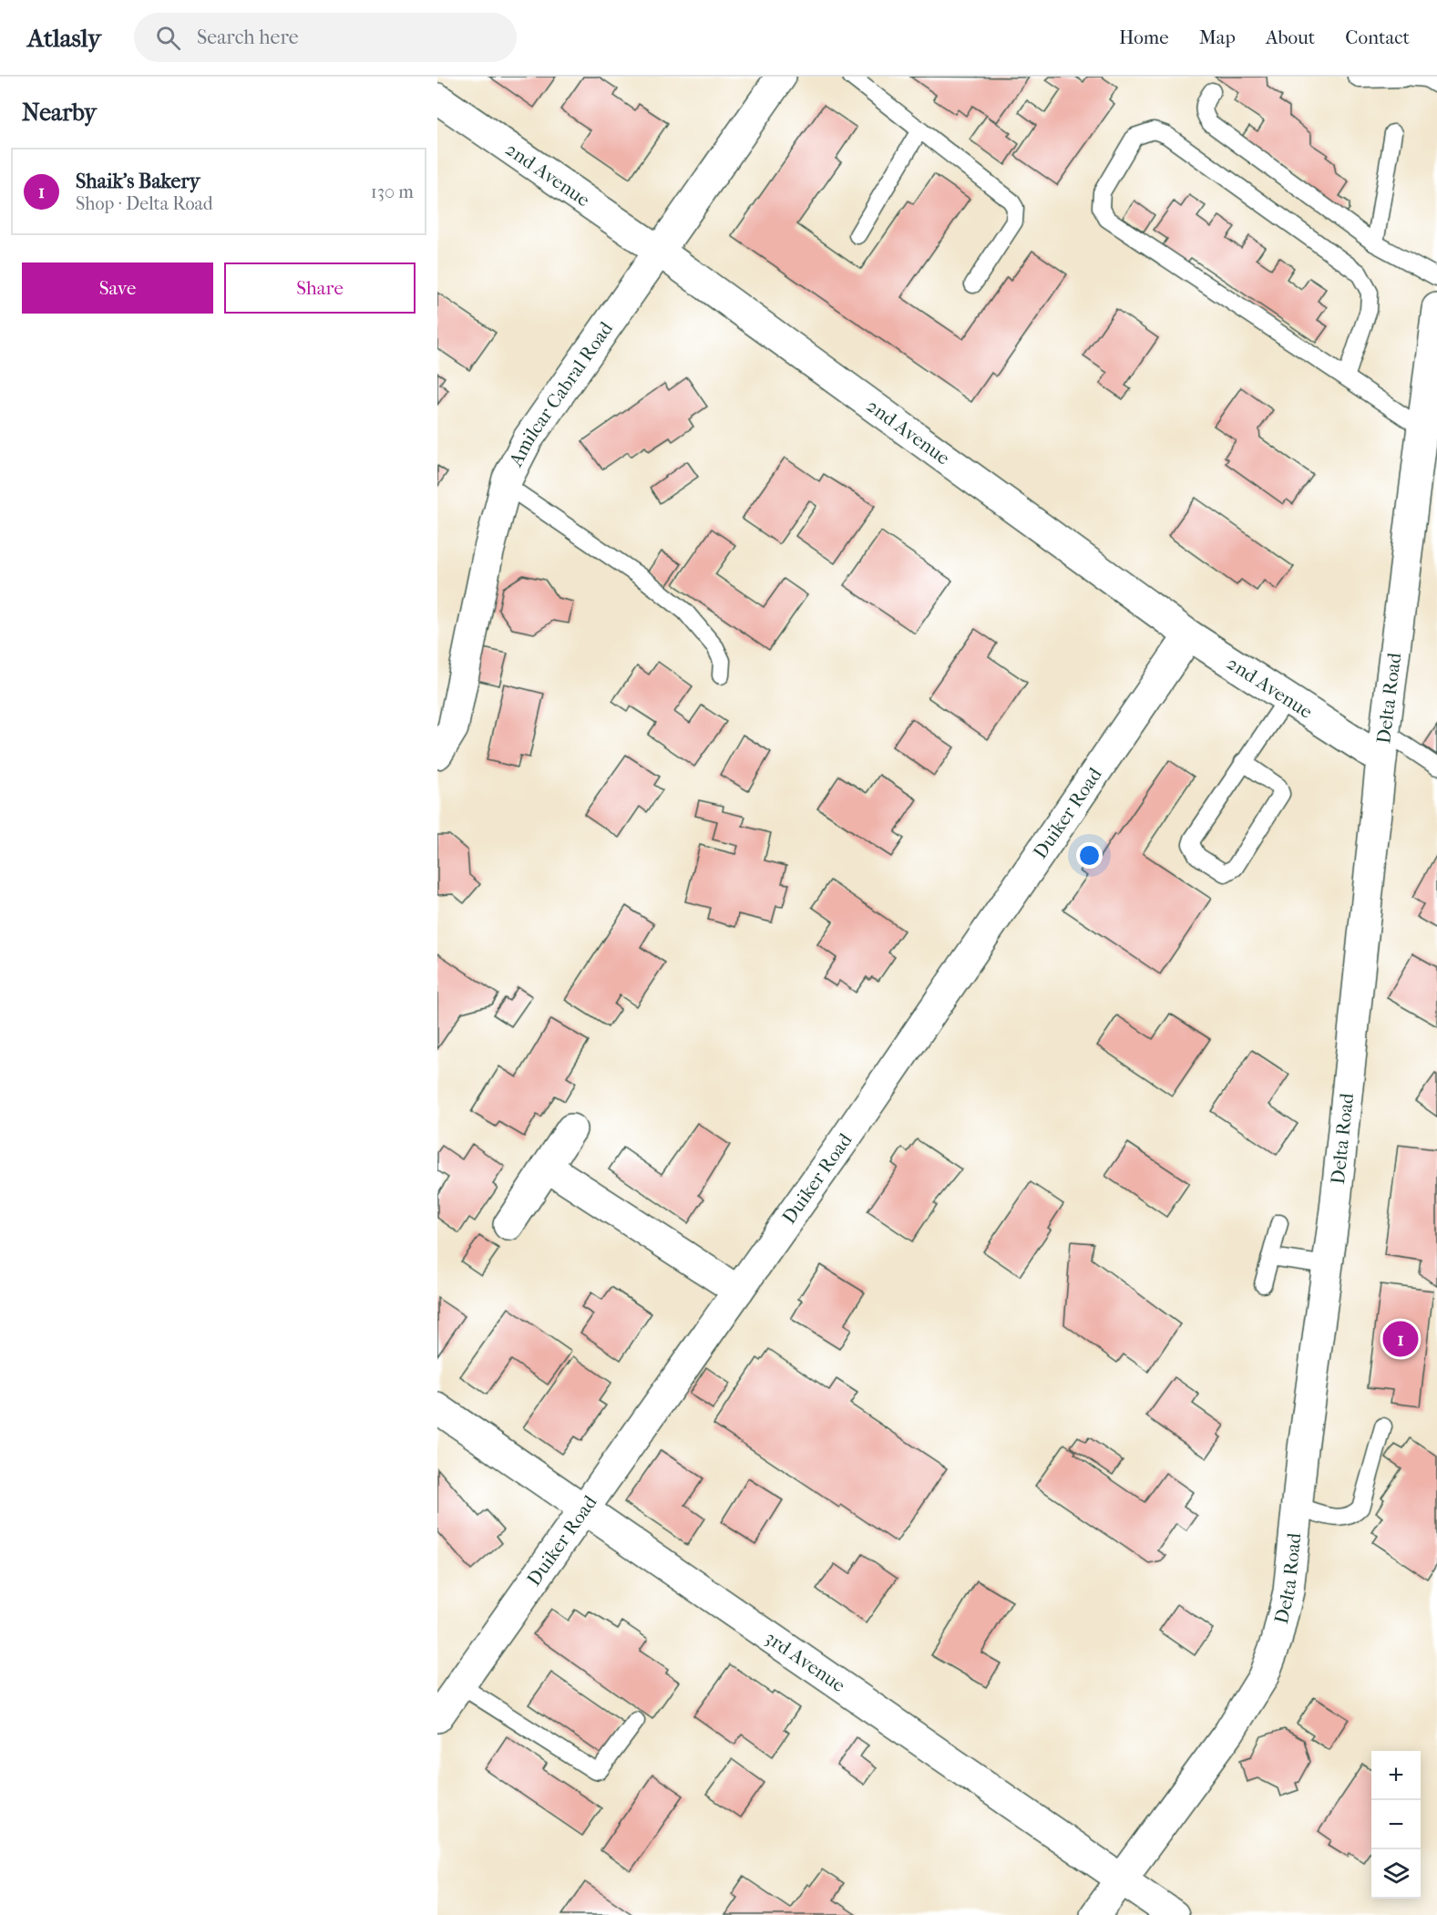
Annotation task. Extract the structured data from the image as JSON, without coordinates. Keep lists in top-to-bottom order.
{
  "streets": {
    "street": [
      "2nd Avenue",
      "Amilcar Cabral Road",
      "Delta Road",
      "Duiker Road",
      "3rd Avenue"
    ]
  },
  "crossings": [
    ["2nd Avenue", "Amilcar Cabral Road"],
    ["2nd Avenue", "Delta Road"],
    ["2nd Avenue", "Duiker Road"],
    ["Delta Road", "3rd Avenue"],
    ["Duiker Road", "3rd Avenue"]
  ],
  "page": {
    "header": "Atlasly",
    "search": "Search here",
    "nav": [
      "Home",
      "Map",
      "About",
      "Contact"
    ],
    "heading": "Nearby",
    "list": [
      {
        "mark": "1",
        "name": "Shaik's Bakery",
        "note": "Shop · Delta Road",
        "value": "130 m"
      }
    ],
    "buttons": ["Save", "Share"],
    "pins": "1",
    "map_buttons": ["+", "−"]
  }
}
